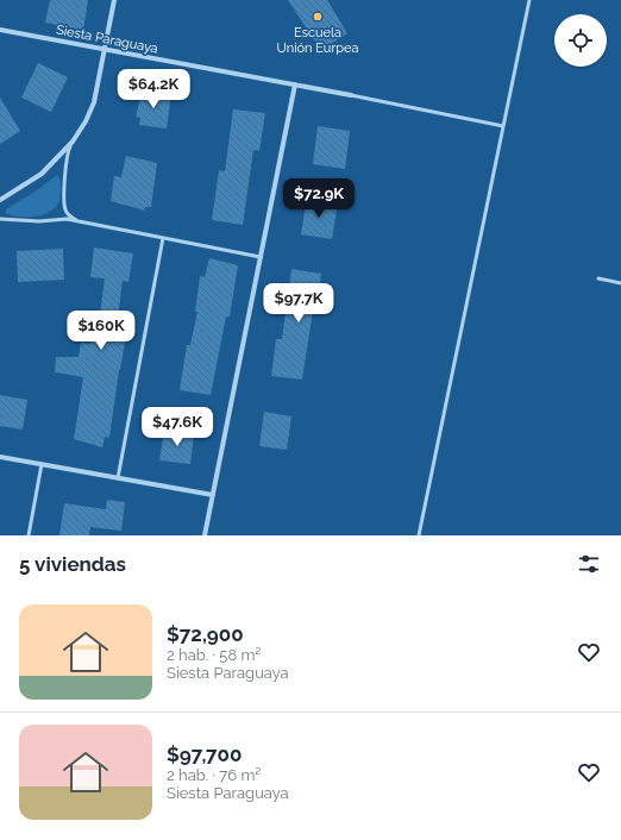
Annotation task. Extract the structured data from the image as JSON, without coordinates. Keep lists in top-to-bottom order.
{
  "streets": {
    "street": ["Siesta Paraguaya"]
  },
  "places": ["Escuela Unión Eurpea"],
  "page": {
    "price": [
      "$64.2K",
      "$72.9K",
      "$97.7K",
      "$160K",
      "$47.6K"
    ],
    "heading": "5 viviendas",
    "list": [
      {
        "name": "$72,900",
        "note": "2 hab. · 58 m² · Siesta Paraguaya"
      },
      {
        "name": "$97,700",
        "note": "2 hab. · 76 m² · Siesta Paraguaya"
      }
    ]
  }
}
